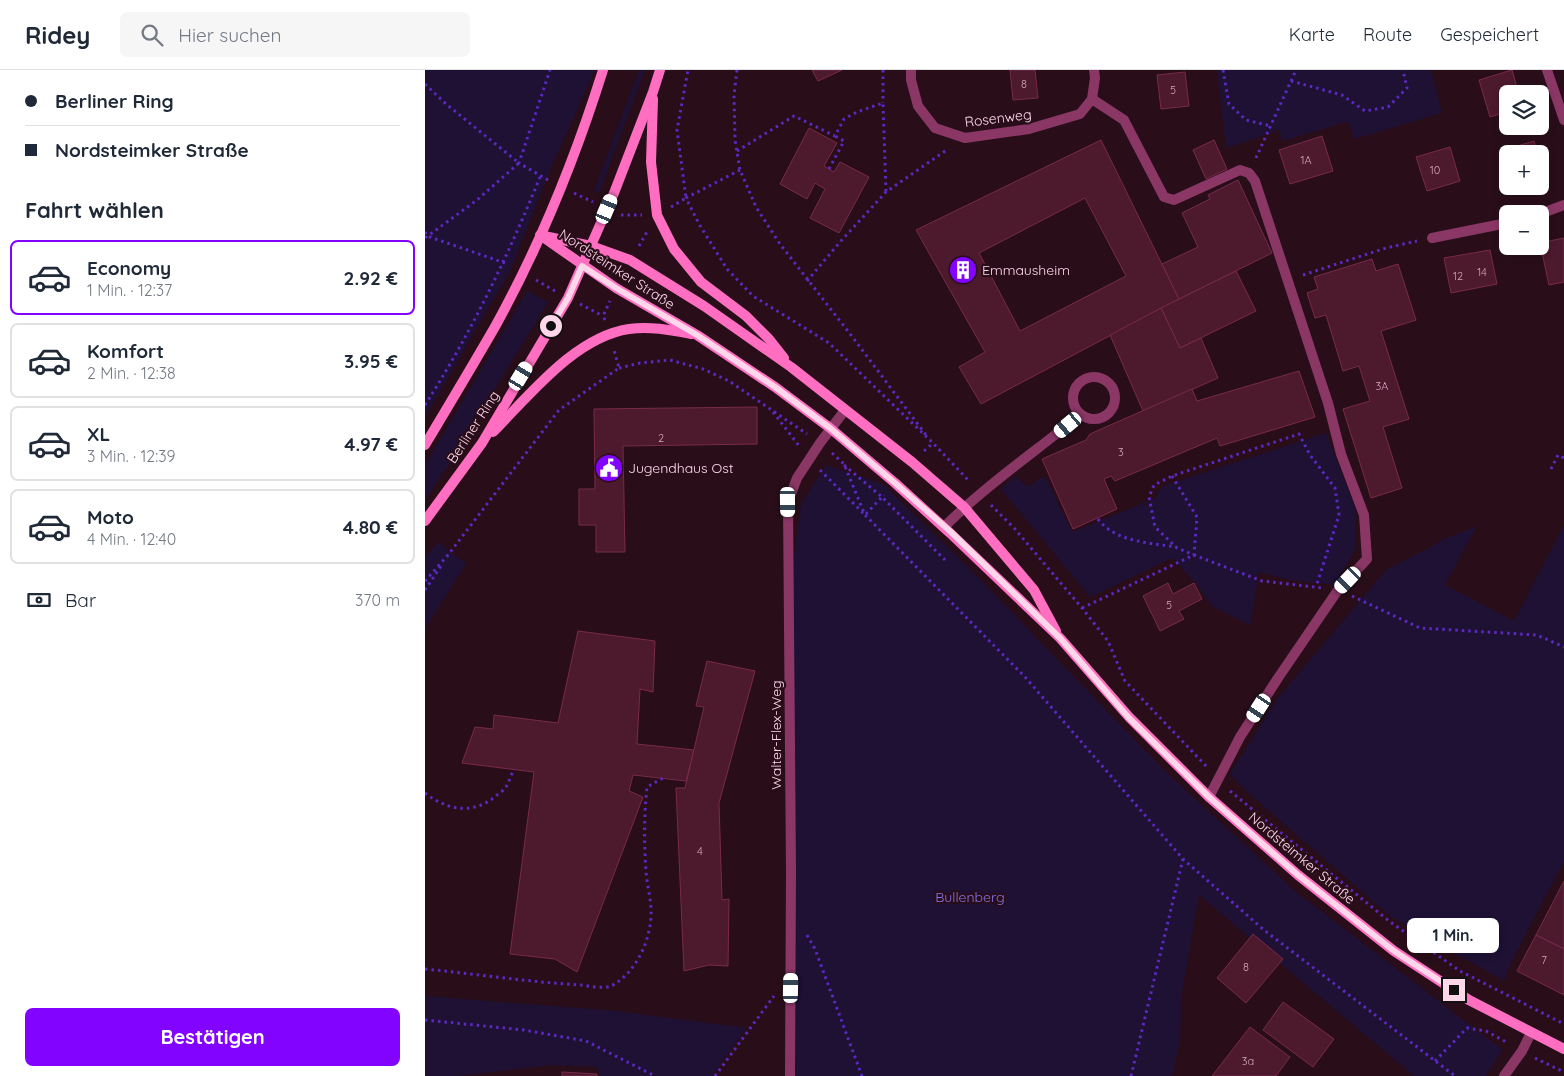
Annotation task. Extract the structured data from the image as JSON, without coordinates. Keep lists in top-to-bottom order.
{
  "streets": {
    "street": [
      "Rosenweg",
      "Nordsteimker Straße",
      "Berliner Ring",
      "Walter-Flex-Weg"
    ]
  },
  "crossings": [
    ["Nordsteimker Straße", "Berliner Ring"],
    ["Nordsteimker Straße", "Walter-Flex-Weg"]
  ],
  "parks": ["Bullenberg"],
  "places": {
    "building": ["Emmausheim"],
    "public building": ["Jugendhaus Ost"]
  },
  "house_numbers": [
    "8",
    "5",
    "1A",
    "10",
    "14",
    "12",
    "3A",
    "2",
    "3",
    "5",
    "4",
    "7",
    "8",
    "3a"
  ],
  "page": {
    "header": "Ridey",
    "search": "Hier suchen",
    "nav": ["Karte", "Route", "Gespeichert"],
    "banner": ["Berliner Ring", "Nordsteimker Straße"],
    "map_buttons": ["+", "−"],
    "heading": "Fahrt wählen",
    "list": [
      {
        "name": "Economy",
        "note": "1 Min. · 12:37",
        "value": "2.92 €"
      },
      {
        "name": "Komfort",
        "note": "2 Min. · 12:38",
        "value": "3.95 €"
      },
      {
        "name": "XL",
        "note": "3 Min. · 12:39",
        "value": "4.97 €"
      },
      {
        "name": "Moto",
        "note": "4 Min. · 12:40",
        "value": "4.80 €"
      }
    ],
    "pay": ["Bar", "370 m"],
    "bubble": "1 Min.",
    "buttons": "Bestätigen"
  }
}
